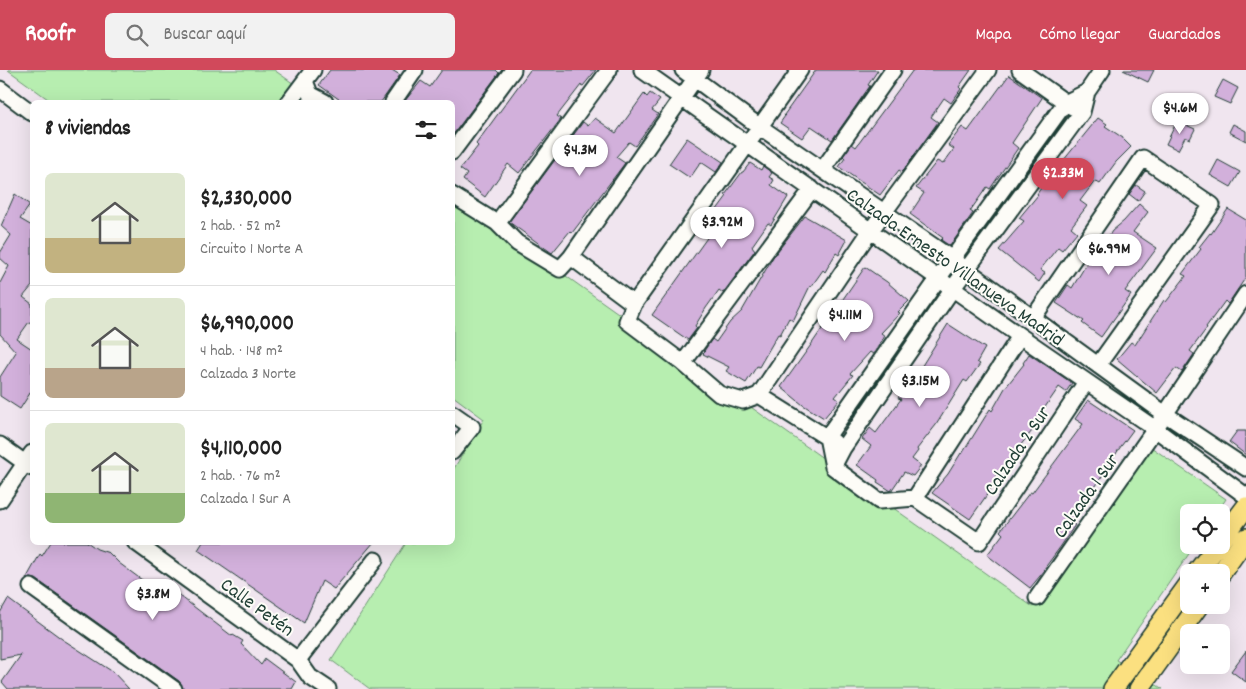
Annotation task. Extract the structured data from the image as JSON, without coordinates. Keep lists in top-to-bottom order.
{
  "streets": {
    "street": [
      "Calzada Ernesto Villanueva Madrid",
      "Calzada 2 Sur",
      "Calzada 1 Sur",
      "Calle Petén"
    ]
  },
  "crossings": [
    ["Calzada Ernesto Villanueva Madrid", "Calzada 2 Sur"],
    ["Calzada Ernesto Villanueva Madrid", "Calzada 1 Sur"]
  ],
  "page": {
    "header": "Roofr",
    "search": "Buscar aquí",
    "nav": ["Mapa", "Cómo llegar", "Guardados"],
    "price": [
      "$4.6M",
      "$4.3M",
      "$2.33M",
      "$3.92M",
      "$6.99M",
      "$4.11M",
      "$3.15M",
      "$3.8M"
    ],
    "heading": "8 viviendas",
    "list": [
      {
        "name": "$2,330,000",
        "note": "2 hab. · 52 m² · Circuito 1 Norte A"
      },
      {
        "name": "$6,990,000",
        "note": "4 hab. · 148 m² · Calzada 3 Norte"
      },
      {
        "name": "$4,110,000",
        "note": "2 hab. · 76 m² · Calzada 1 Sur A"
      }
    ],
    "map_buttons": ["+", "−"]
  }
}
